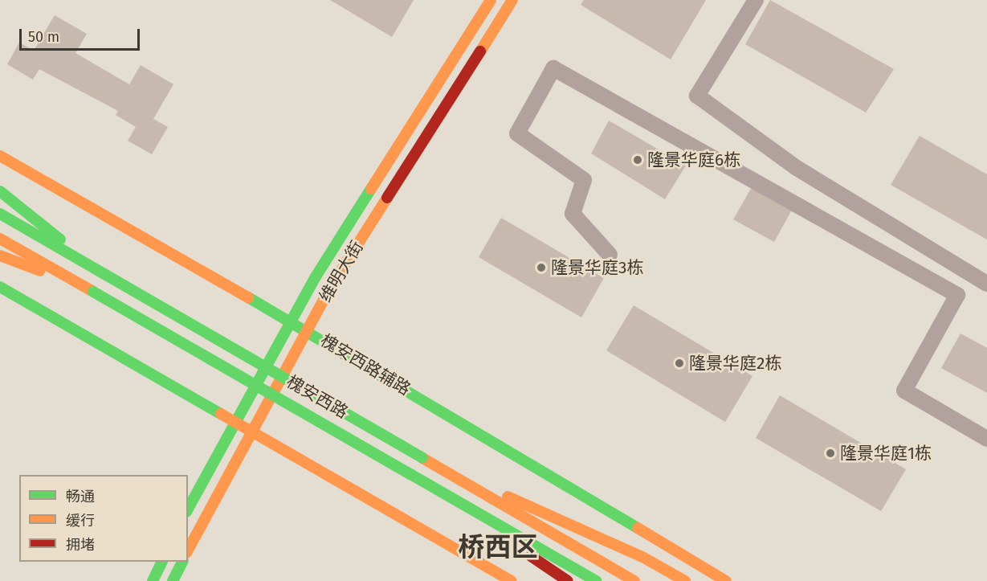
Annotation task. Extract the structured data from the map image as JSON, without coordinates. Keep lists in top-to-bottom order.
{
  "streets": {
    "main road": ["维明大街", "槐安西路辅路", "槐安西路"]
  },
  "crossings": [
    ["维明大街", "槐安西路辅路"]
  ],
  "districts": ["桥西区"],
  "places": [
    "隆景华庭6栋",
    "隆景华庭3栋",
    "隆景华庭2栋",
    "隆景华庭1栋"
  ],
  "legend": ["畅通", "缓行", "拥堵"],
  "scale_bar": "50 m"
}
